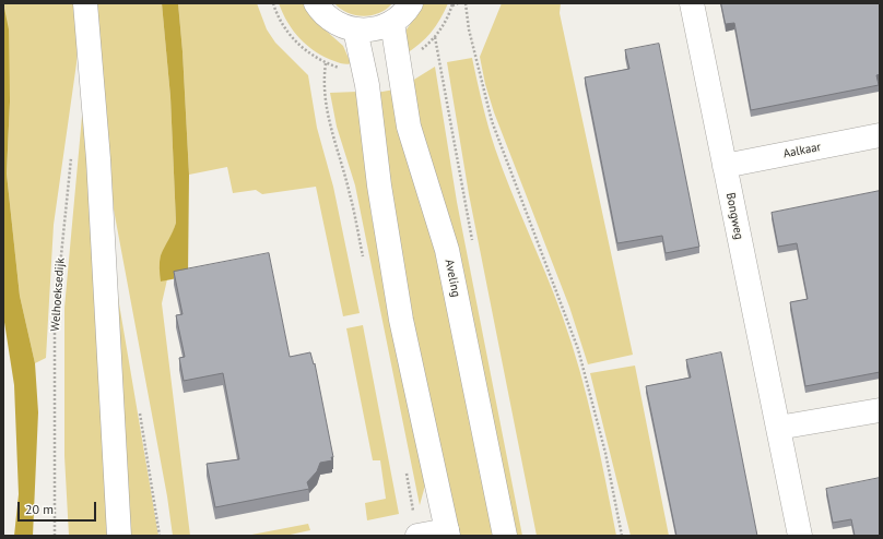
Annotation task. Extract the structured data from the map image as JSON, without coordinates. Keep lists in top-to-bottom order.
{
  "streets": {
    "street": ["Aalkaar", "Bongweg", "Aveling"],
    "path": ["Welhoeksedijk"]
  },
  "crossings": [
    ["Aalkaar", "Bongweg"]
  ],
  "scale_bar": "20 m"
}
